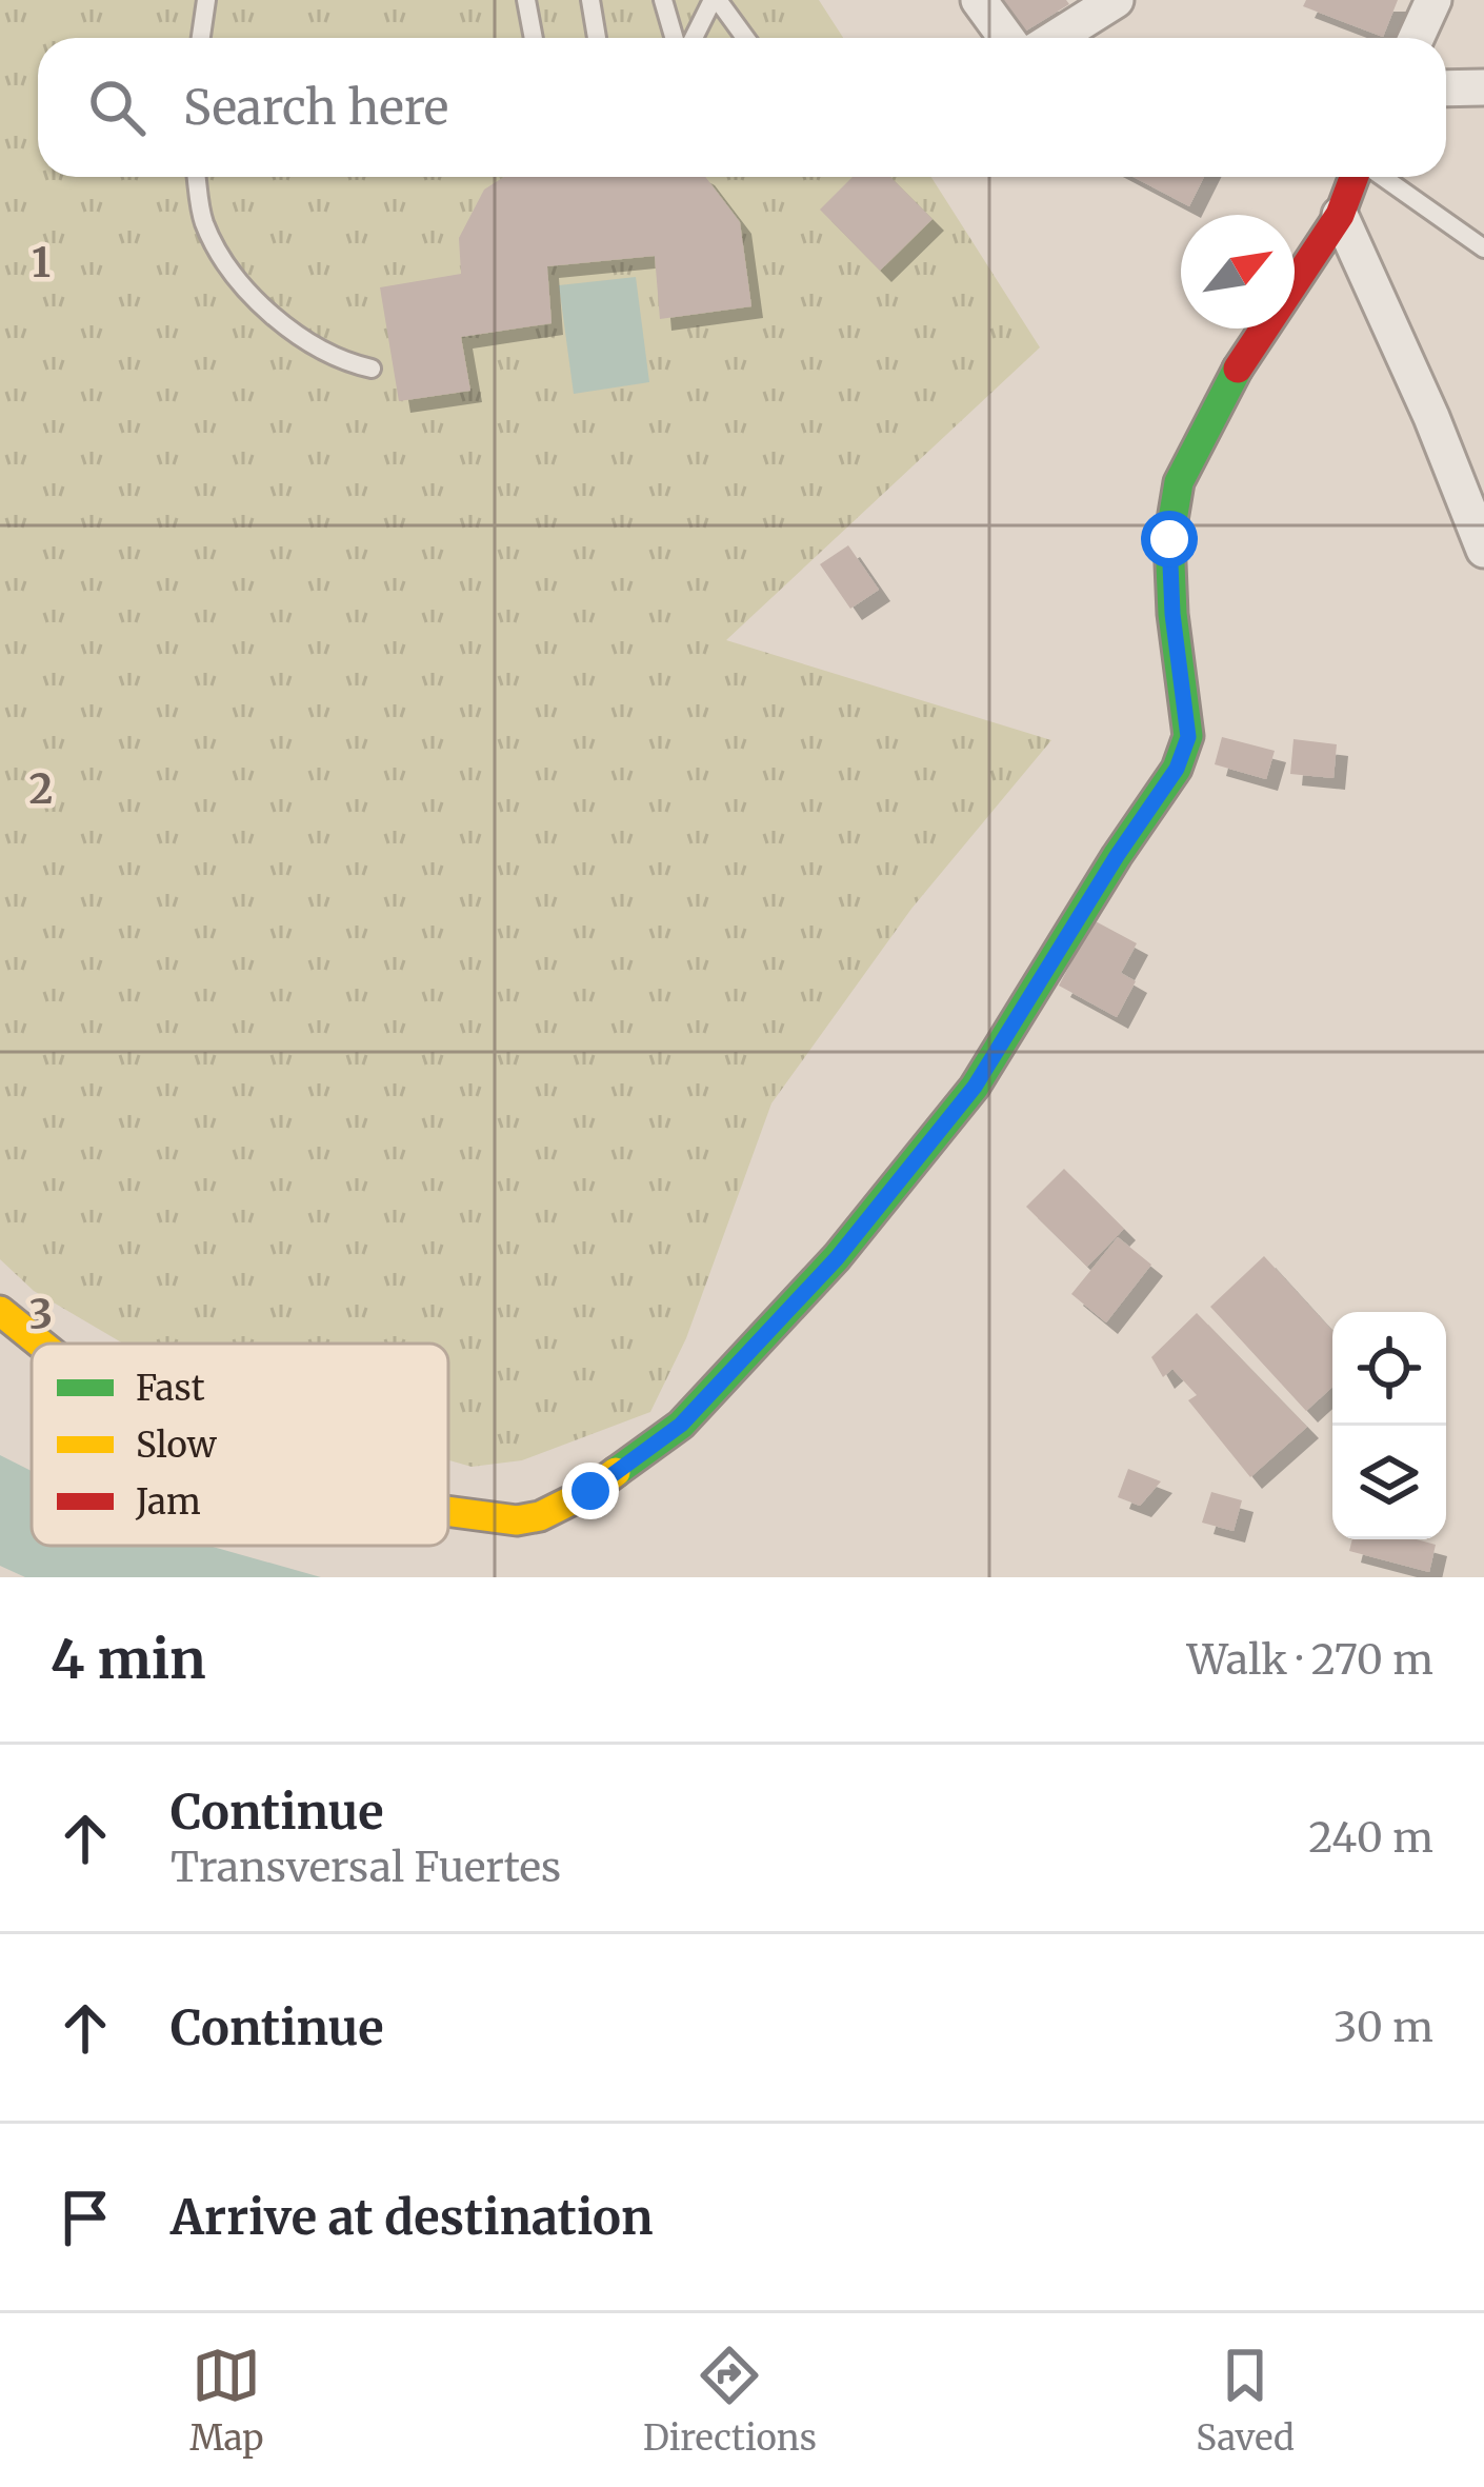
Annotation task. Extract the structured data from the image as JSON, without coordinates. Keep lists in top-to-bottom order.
{
  "legend": ["Fast", "Slow", "Jam"],
  "north": "top right",
  "page": {
    "search": "Search here",
    "heading": ["4 min", "Walk · 270 m"],
    "list": [
      ["Continue", "Transversal Fuertes", "240 m"],
      ["Continue", "30 m"],
      "Arrive at destination"
    ],
    "nav": ["Map", "Directions", "Saved"]
  },
  "grid": {
    "rows": ["1", "2", "3"]
  }
}
